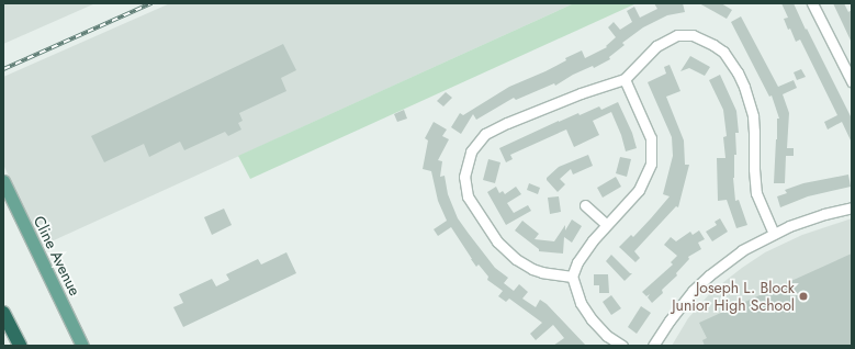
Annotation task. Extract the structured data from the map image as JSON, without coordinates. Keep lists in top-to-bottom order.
{
  "streets": {
    "main road": ["Cline Avenue"]
  },
  "places": ["Joseph L. Block Junior High School"]
}
